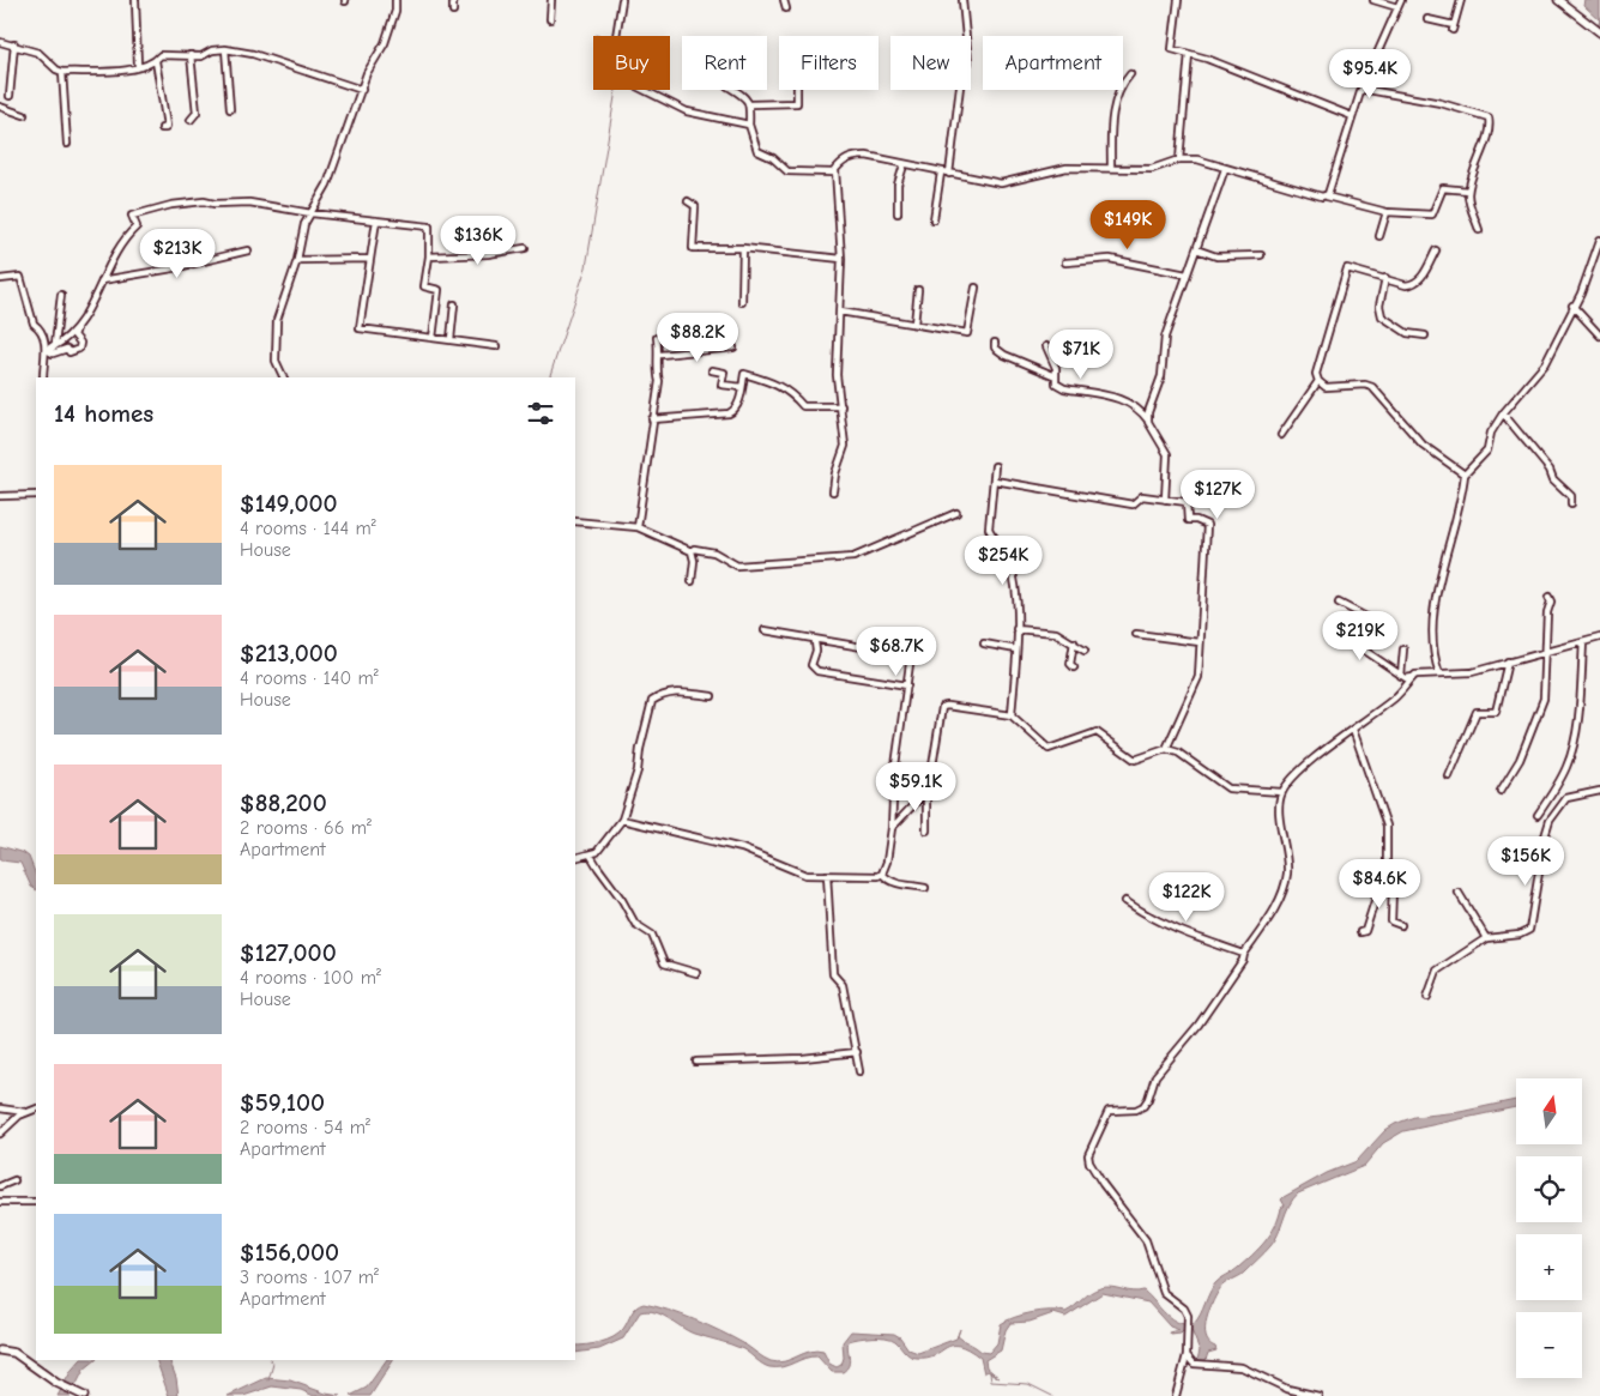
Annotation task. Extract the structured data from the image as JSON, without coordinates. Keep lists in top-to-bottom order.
{
  "north": "top",
  "page": {
    "chip": [
      "Buy",
      "Rent",
      "Filters",
      "New",
      "Apartment"
    ],
    "price": [
      "$95.4K",
      "$149K",
      "$136K",
      "$213K",
      "$88.2K",
      "$71K",
      "$127K",
      "$254K",
      "$219K",
      "$68.7K",
      "$59.1K",
      "$156K",
      "$84.6K",
      "$122K"
    ],
    "heading": "14 homes",
    "list": [
      {
        "name": "$149,000",
        "note": "4 rooms · 144 m² · House"
      },
      {
        "name": "$213,000",
        "note": "4 rooms · 140 m² · House"
      },
      {
        "name": "$88,200",
        "note": "2 rooms · 66 m² · Apartment"
      },
      {
        "name": "$127,000",
        "note": "4 rooms · 100 m² · House"
      },
      {
        "name": "$59,100",
        "note": "2 rooms · 54 m² · Apartment"
      },
      {
        "name": "$156,000",
        "note": "3 rooms · 107 m² · Apartment"
      }
    ],
    "map_buttons": ["+", "−"]
  }
}
